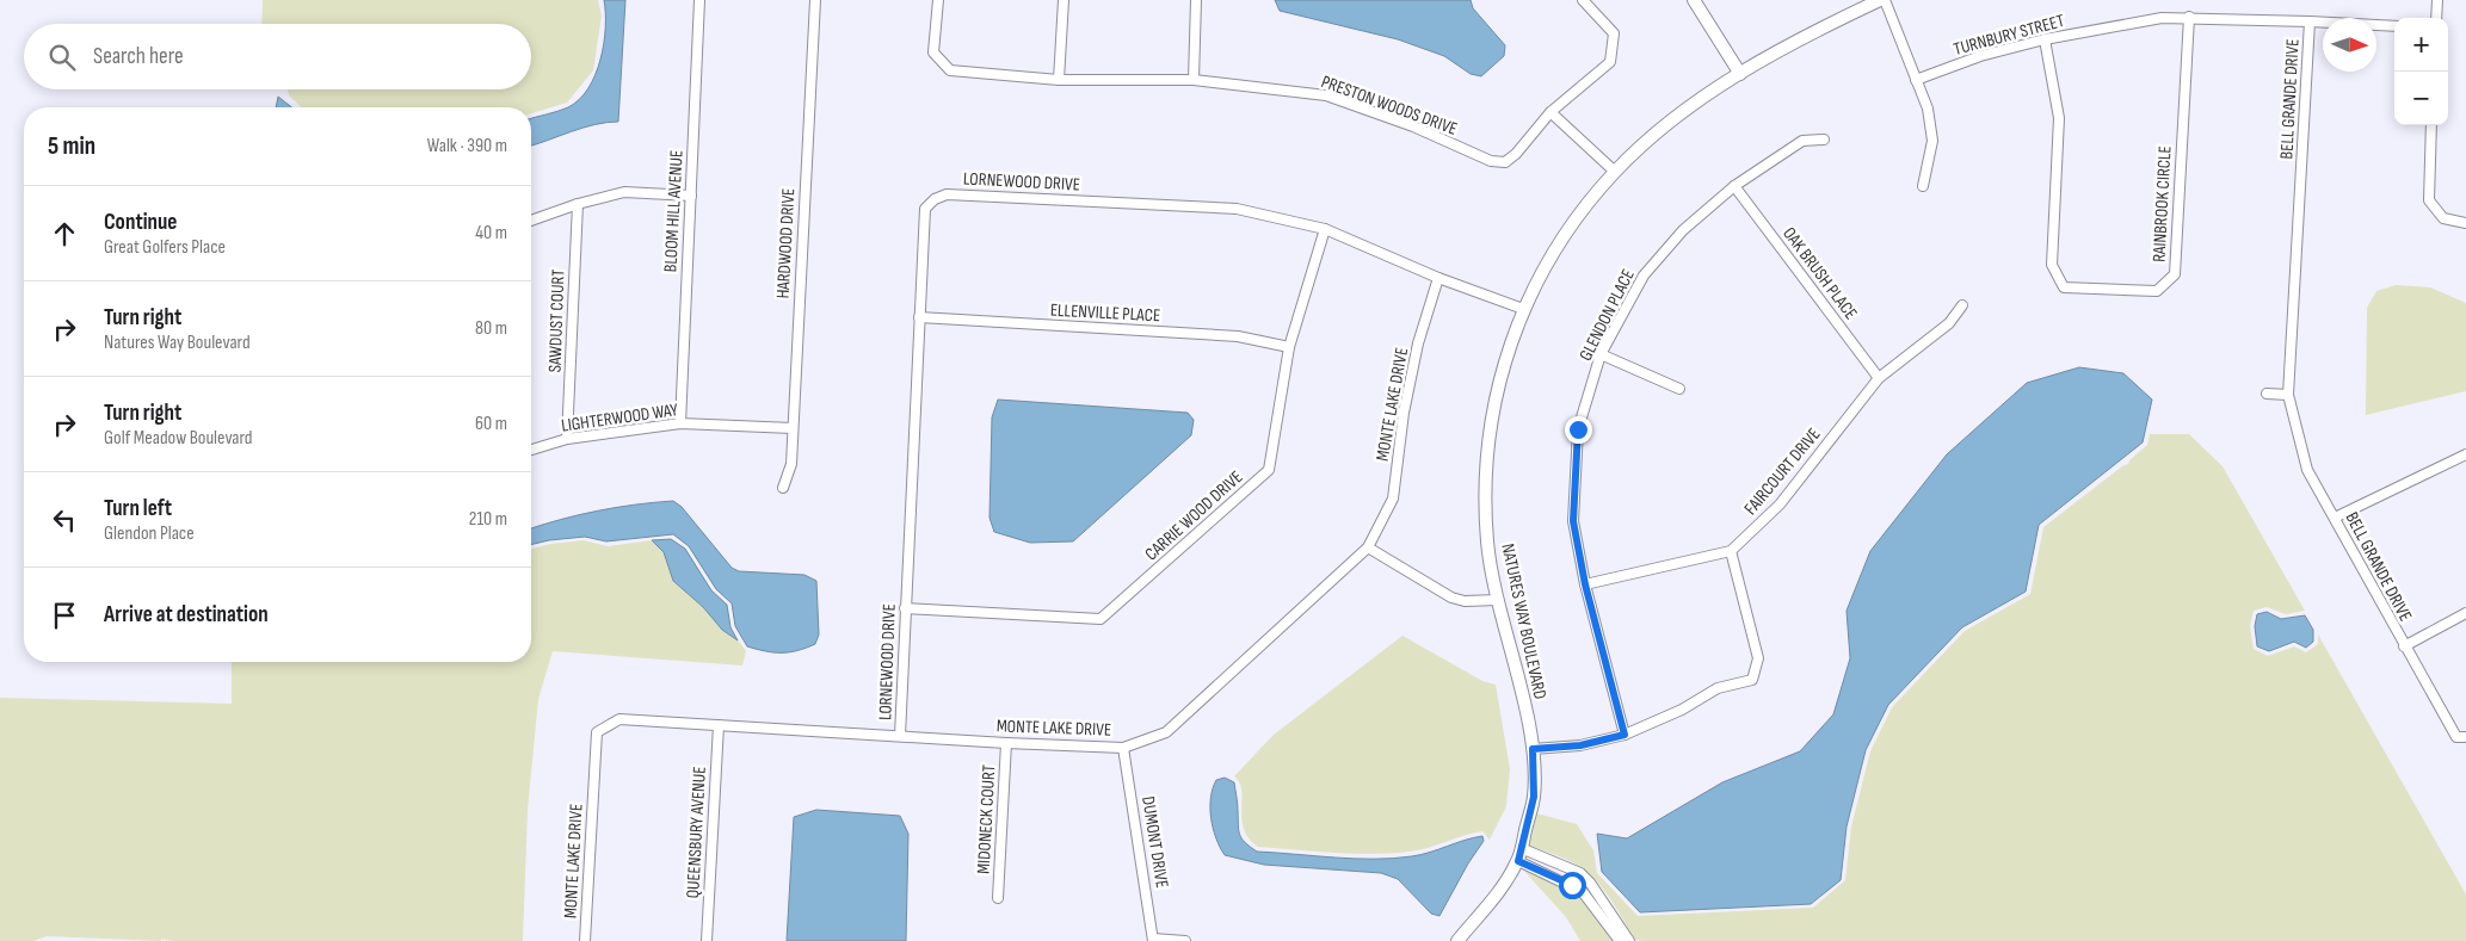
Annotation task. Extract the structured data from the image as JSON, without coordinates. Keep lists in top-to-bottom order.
{
  "streets": {
    "street": [
      "TURNBURY STREET",
      "BELL GRANDE DRIVE",
      "PRESTON WOODS DRIVE",
      "LORNEWOOD DRIVE",
      "RAINBROOK CIRCLE",
      "BLOOM HILL AVENUE",
      "HARDWOOD DRIVE",
      "OAK BRUSH PLACE",
      "ELLENVILLE PLACE",
      "GLENDON PLACE",
      "SAWDUST COURT",
      "MONTE LAKE DRIVE",
      "LIGHTERWOOD WAY",
      "FAIRCOURT DRIVE",
      "CARRIE WOOD DRIVE",
      "NATURES WAY BOULEVARD",
      "MIDONECK COURT",
      "QUEENSBURY AVENUE",
      "DUMONT DRIVE"
    ]
  },
  "crossings": [
    ["TURNBURY STREET", "BELL GRANDE DRIVE"],
    ["TURNBURY STREET", "RAINBROOK CIRCLE"],
    ["LORNEWOOD DRIVE", "ELLENVILLE PLACE"],
    ["LORNEWOOD DRIVE", "MONTE LAKE DRIVE"],
    ["LORNEWOOD DRIVE", "CARRIE WOOD DRIVE"],
    ["LORNEWOOD DRIVE", "NATURES WAY BOULEVARD"],
    ["BLOOM HILL AVENUE", "LIGHTERWOOD WAY"],
    ["HARDWOOD DRIVE", "LIGHTERWOOD WAY"],
    ["OAK BRUSH PLACE", "GLENDON PLACE"],
    ["OAK BRUSH PLACE", "FAIRCOURT DRIVE"],
    ["ELLENVILLE PLACE", "CARRIE WOOD DRIVE"],
    ["SAWDUST COURT", "LIGHTERWOOD WAY"],
    ["MONTE LAKE DRIVE", "MIDONECK COURT"],
    ["MONTE LAKE DRIVE", "QUEENSBURY AVENUE"],
    ["MONTE LAKE DRIVE", "DUMONT DRIVE"]
  ],
  "north": "right",
  "page": {
    "map_buttons": ["+", "−"],
    "search": "Search here",
    "heading": ["5 min", "Walk · 390 m"],
    "list": [
      ["Continue", "Great Golfers Place", "40 m"],
      ["Turn right", "Natures Way Boulevard", "80 m"],
      ["Turn right", "Golf Meadow Boulevard", "60 m"],
      ["Turn left", "Glendon Place", "210 m"],
      "Arrive at destination"
    ]
  }
}
